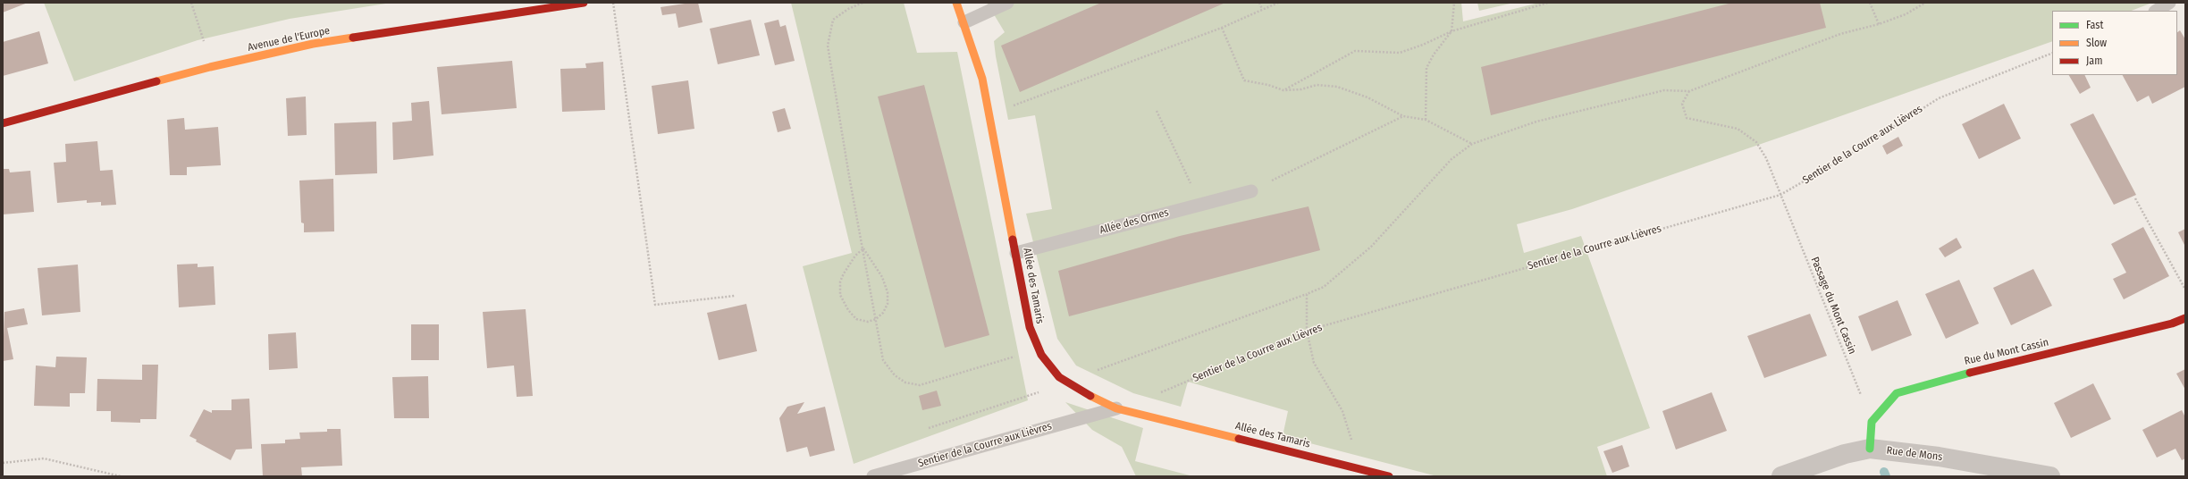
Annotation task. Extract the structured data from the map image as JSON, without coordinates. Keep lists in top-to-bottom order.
{
  "streets": {
    "street": [
      "Avenue de l'Europe",
      "Allée des Tamaris",
      "Rue du Mont Cassin",
      "Rue de Mons"
    ],
    "lane": ["Sentier de la Courre aux Lièvres", "Allée des Ormes"],
    "path": ["Passage du Mont Cassin"]
  },
  "crossings": [
    ["Sentier de la Courre aux Lièvres", "Allée des Tamaris"],
    ["Sentier de la Courre aux Lièvres", "Passage du Mont Cassin"],
    ["Allée des Ormes", "Allée des Tamaris"],
    ["Passage du Mont Cassin", "Rue du Mont Cassin"]
  ],
  "legend": ["Fast", "Slow", "Jam"]
}
